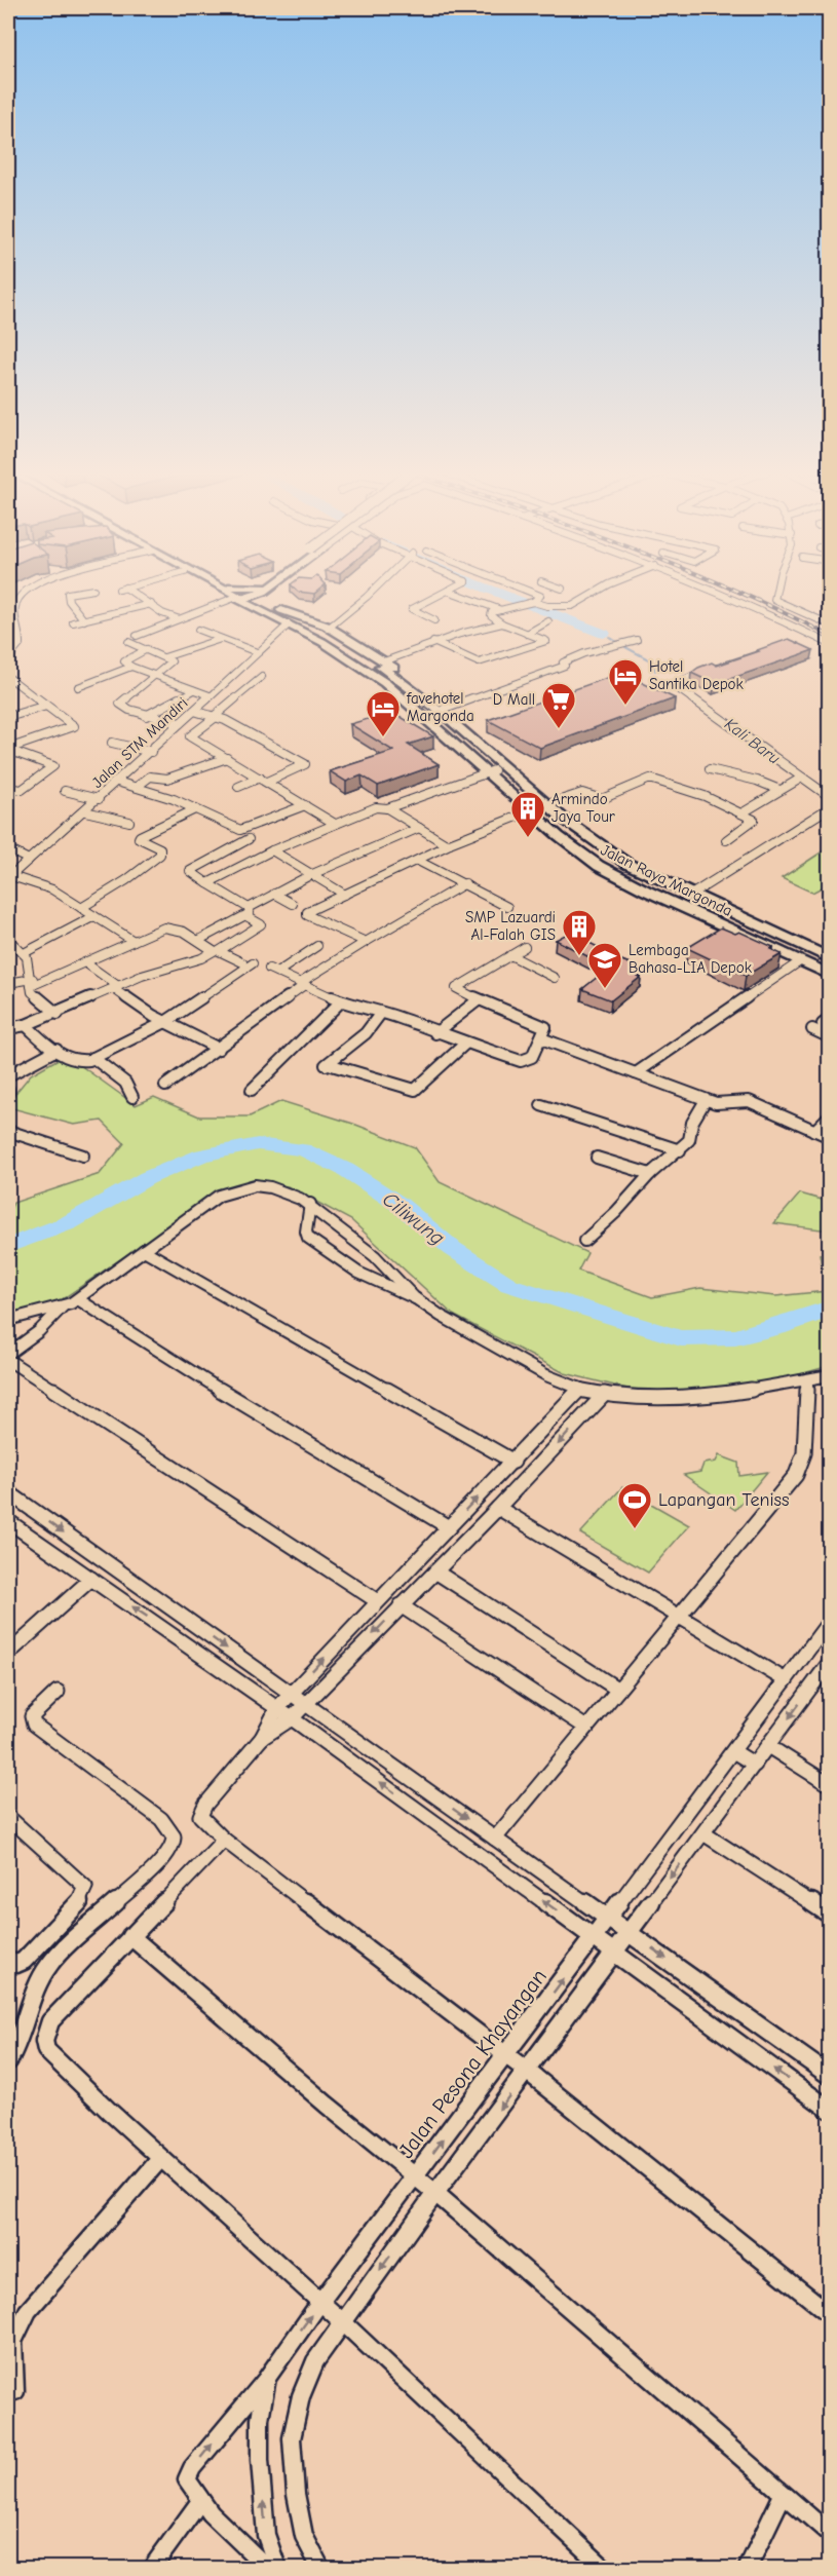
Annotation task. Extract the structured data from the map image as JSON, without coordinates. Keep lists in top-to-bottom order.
{
  "streets": {
    "main road": ["Jalan Raya Margonda"],
    "street": ["Jalan STM Mandiri", "Jalan Pesona Khayangan"]
  },
  "crossings": [
    ["Jalan STM Mandiri", "Jalan Raya Margonda"]
  ],
  "water": ["Kali Baru", "Ciliwung"],
  "places": {
    "hotel": ["Hotel Santika Depok", "favehotel Margonda"],
    "supermarket": ["D Mall"],
    "building": ["Armindo Jaya Tour", "SMP Lazuardi Al-Falah GIS"],
    "school or university": ["Lembaga Bahasa-LIA Depok"],
    "sports": ["Lapangan Teniss"]
  }
}
